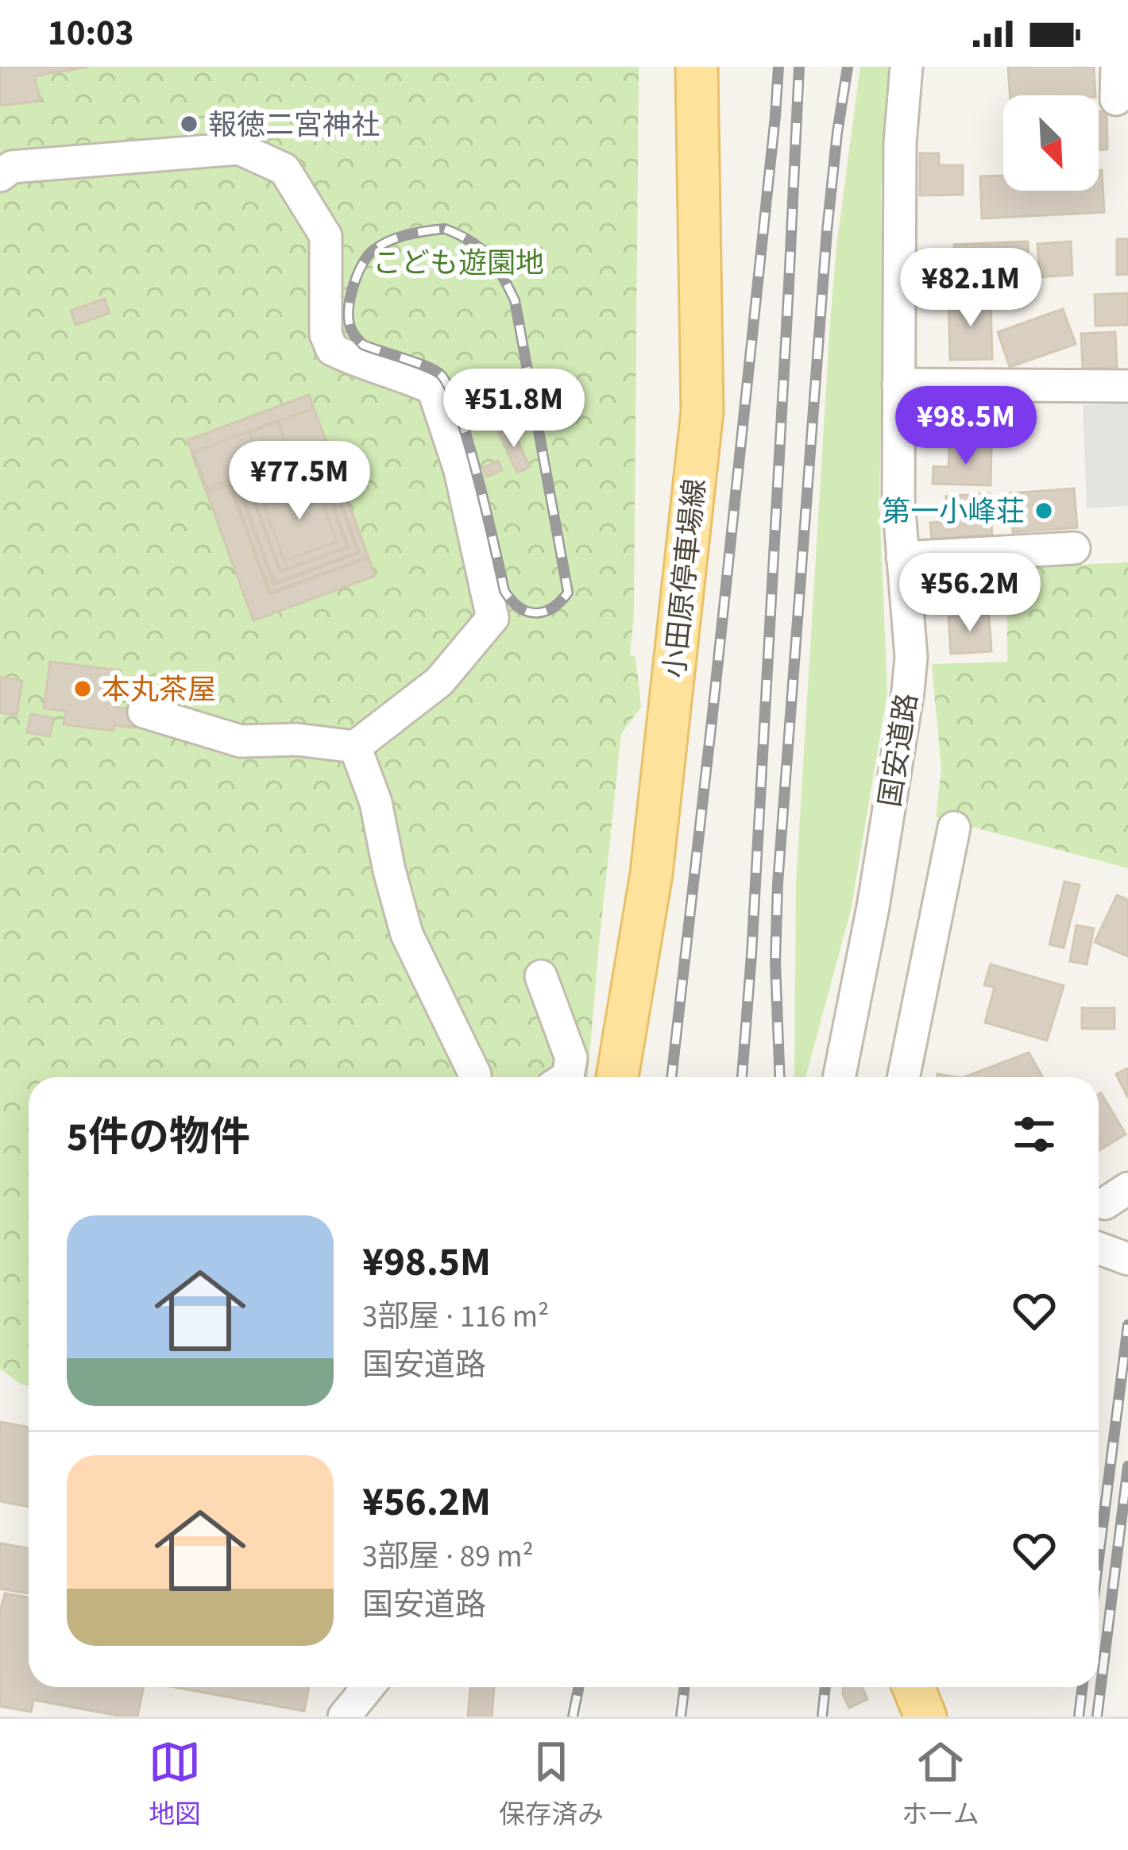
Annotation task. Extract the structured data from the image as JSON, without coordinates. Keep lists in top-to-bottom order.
{
  "streets": {
    "main road": ["小田原停車場線"],
    "street": ["国安道路"]
  },
  "parks": ["こども遊園地"],
  "places": ["報徳二宮神社", "第一小峰荘", "本丸茶屋"],
  "north": "bottom right",
  "page": {
    "status": "10:03",
    "price": [
      "¥82.1M",
      "¥51.8M",
      "¥98.5M",
      "¥77.5M",
      "¥56.2M"
    ],
    "heading": "5件の物件",
    "list": [
      {
        "name": "¥98.5M",
        "note": "3部屋 · 116 m² · 国安道路"
      },
      {
        "name": "¥56.2M",
        "note": "3部屋 · 89 m² · 国安道路"
      }
    ],
    "tabs": ["地図", "保存済み", "ホーム"]
  }
}
